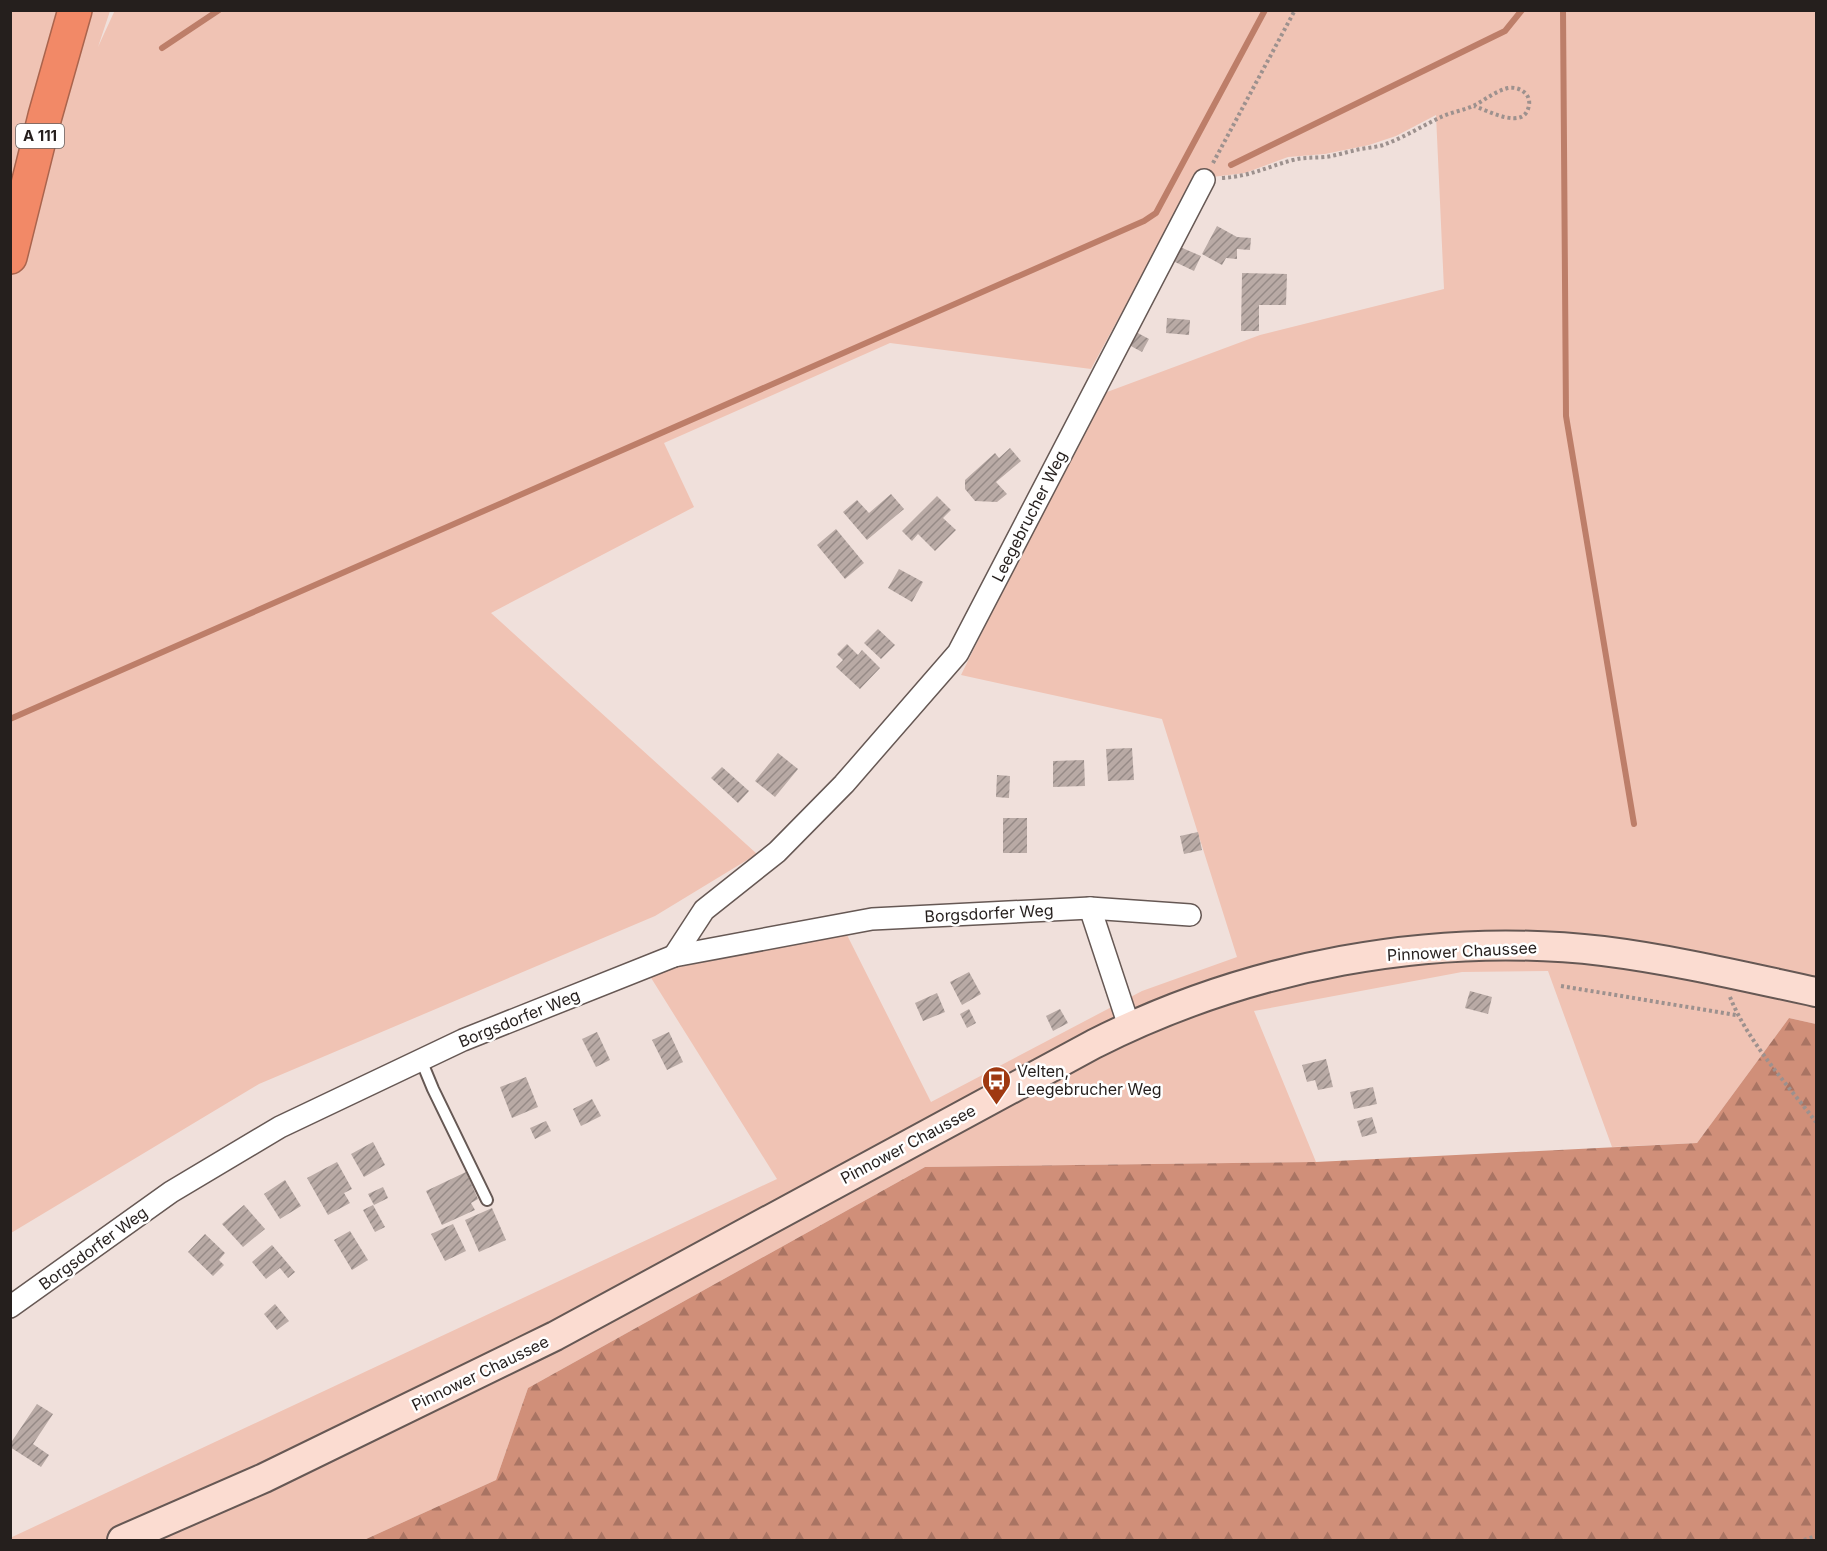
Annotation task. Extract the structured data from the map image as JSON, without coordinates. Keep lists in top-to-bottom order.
{
  "streets": {
    "highway": ["A 111"],
    "main road": ["Pinnower Chaussee"],
    "street": ["Leegebrucher Weg", "Borgsdorfer Weg"]
  },
  "crossings": [
    ["Leegebrucher Weg", "Borgsdorfer Weg"]
  ],
  "places": {
    "bus stop": ["Velten, Leegebrucher Weg"]
  }
}
